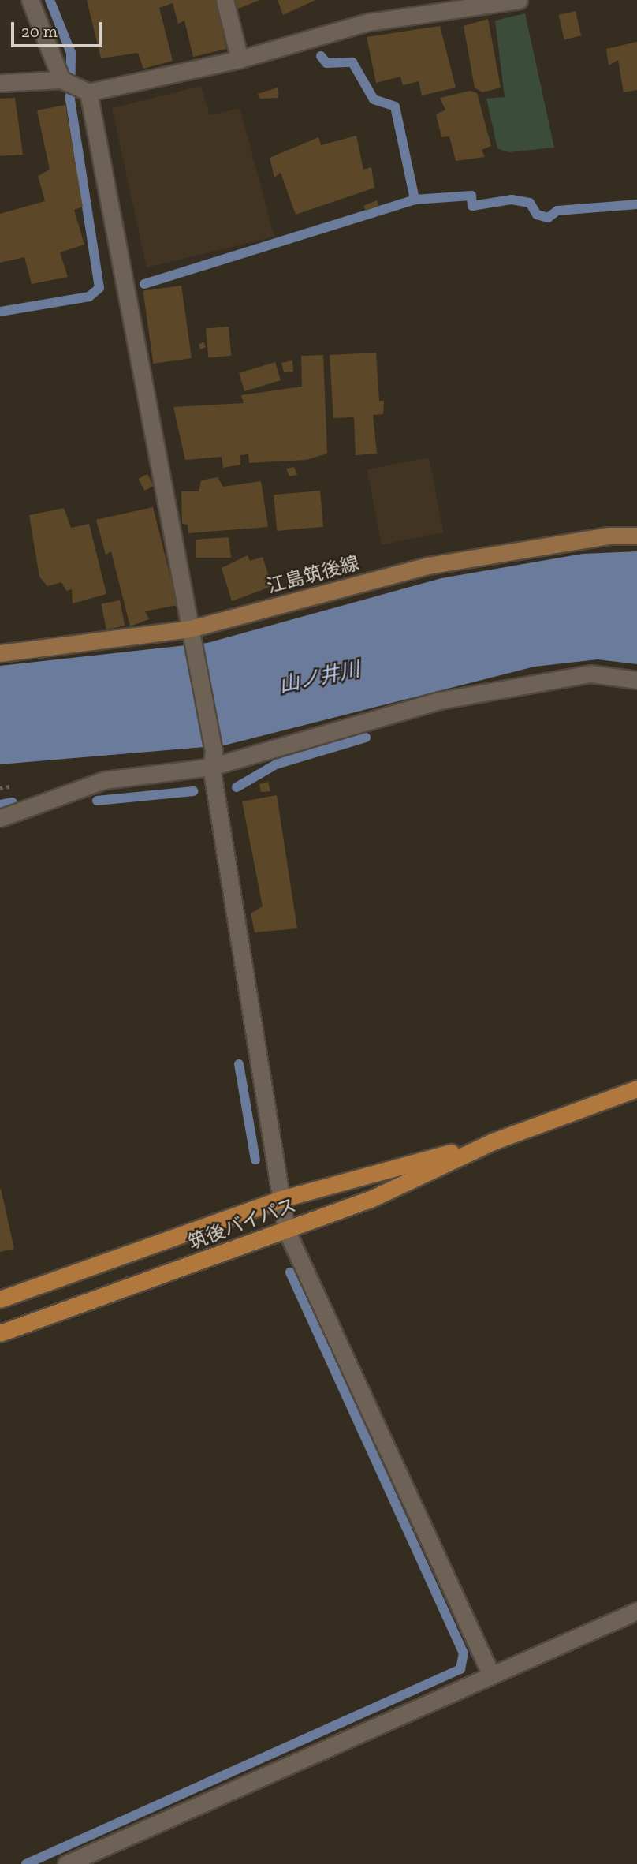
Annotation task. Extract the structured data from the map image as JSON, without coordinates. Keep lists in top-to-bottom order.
{
  "streets": {
    "highway": ["筑後バイパス"],
    "main road": ["江島筑後線"]
  },
  "water": ["山ノ井川"],
  "scale_bar": "20 m"
}
